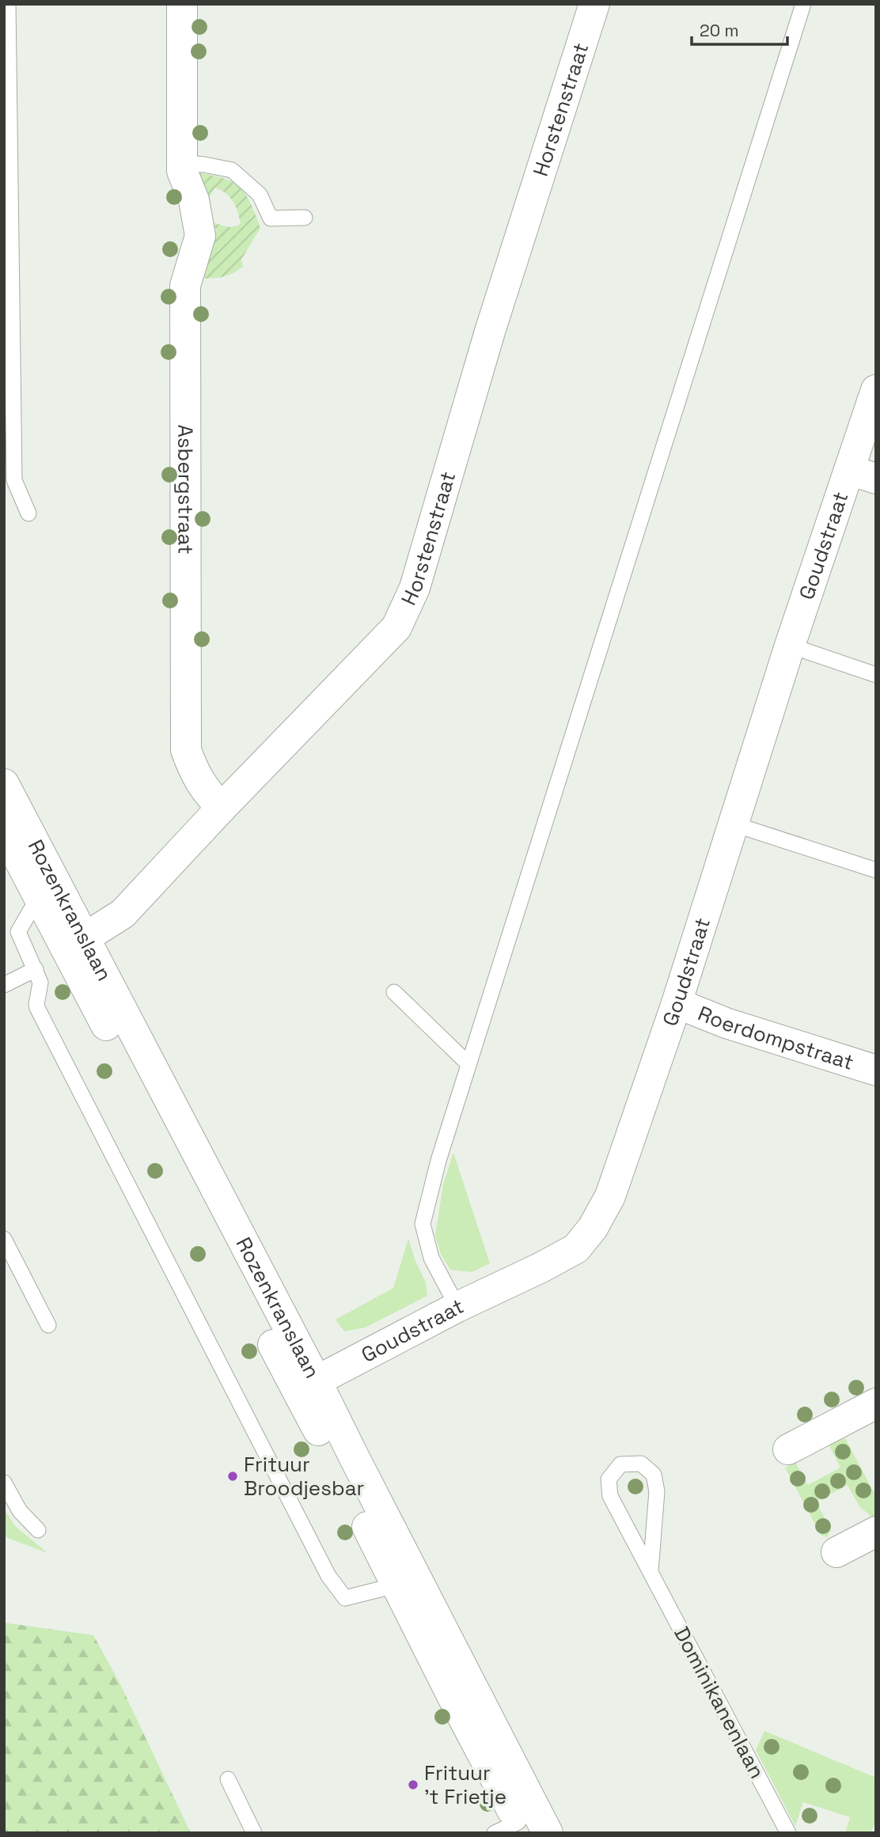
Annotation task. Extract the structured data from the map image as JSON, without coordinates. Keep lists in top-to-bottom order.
{
  "streets": {
    "street": [
      "Horstenstraat",
      "Asbergstraat",
      "Goudstraat",
      "Rozenkranslaan",
      "Roerdompstraat"
    ],
    "lane": ["Dominikanenlaan"]
  },
  "crossings": [
    ["Horstenstraat", "Asbergstraat"],
    ["Horstenstraat", "Rozenkranslaan"],
    ["Goudstraat", "Rozenkranslaan"],
    ["Goudstraat", "Roerdompstraat"]
  ],
  "places": ["Frituur Broodjesbar", "Frituur 't Frietje"],
  "scale_bar": "20 m"
}
